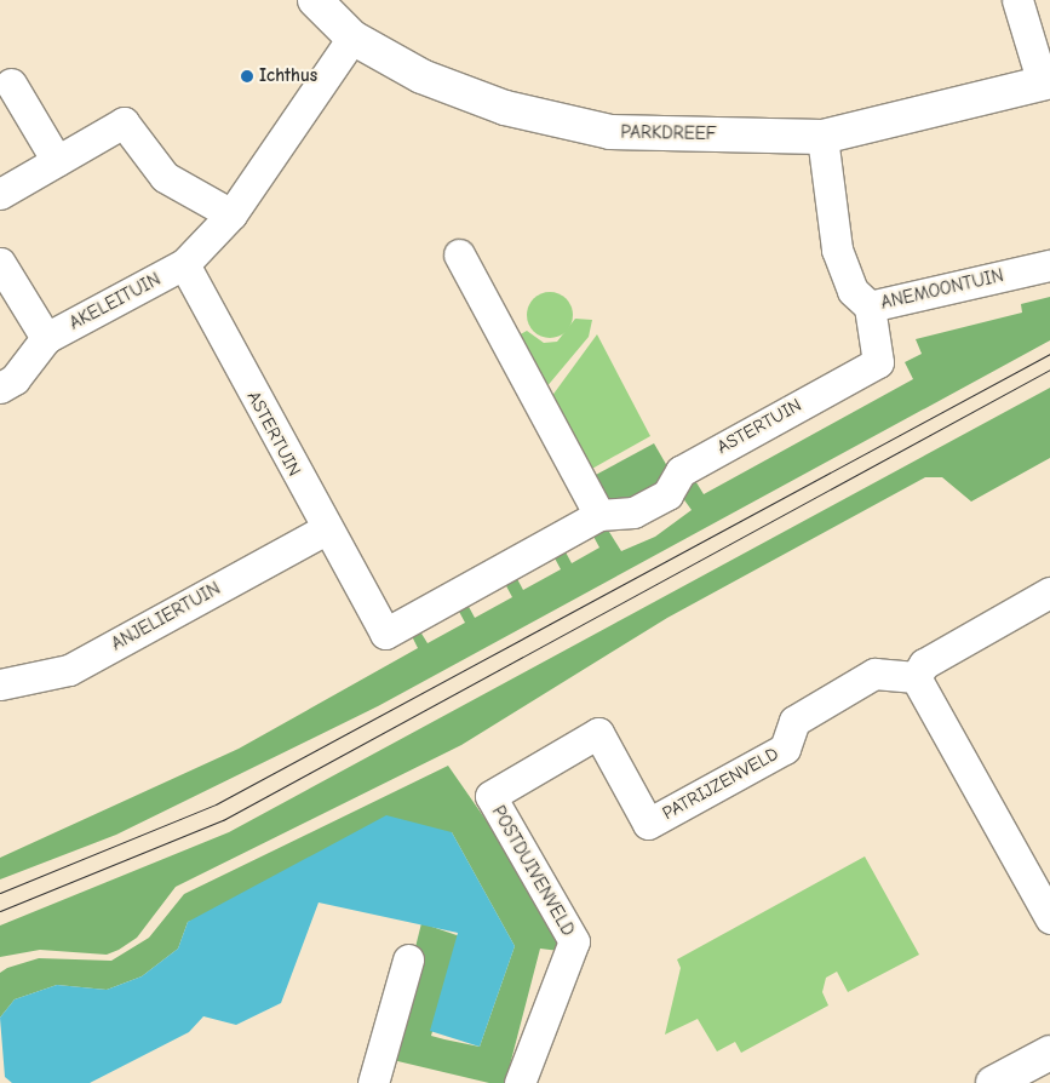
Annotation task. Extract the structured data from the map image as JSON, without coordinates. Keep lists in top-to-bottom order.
{
  "streets": {
    "street": [
      "PARKDREEF",
      "ANEMOONTUIN",
      "AKELEITUIN",
      "ASTERTUIN",
      "ANJELIERTUIN",
      "PATRIJZENVELD",
      "POSTDUIVENVELD"
    ]
  },
  "crossings": [
    ["PARKDREEF", "ANEMOONTUIN"],
    ["ANEMOONTUIN", "ASTERTUIN"],
    ["AKELEITUIN", "ASTERTUIN"],
    ["ASTERTUIN", "ANJELIERTUIN"],
    ["PATRIJZENVELD", "POSTDUIVENVELD"]
  ],
  "places": ["Ichthus"]
}
